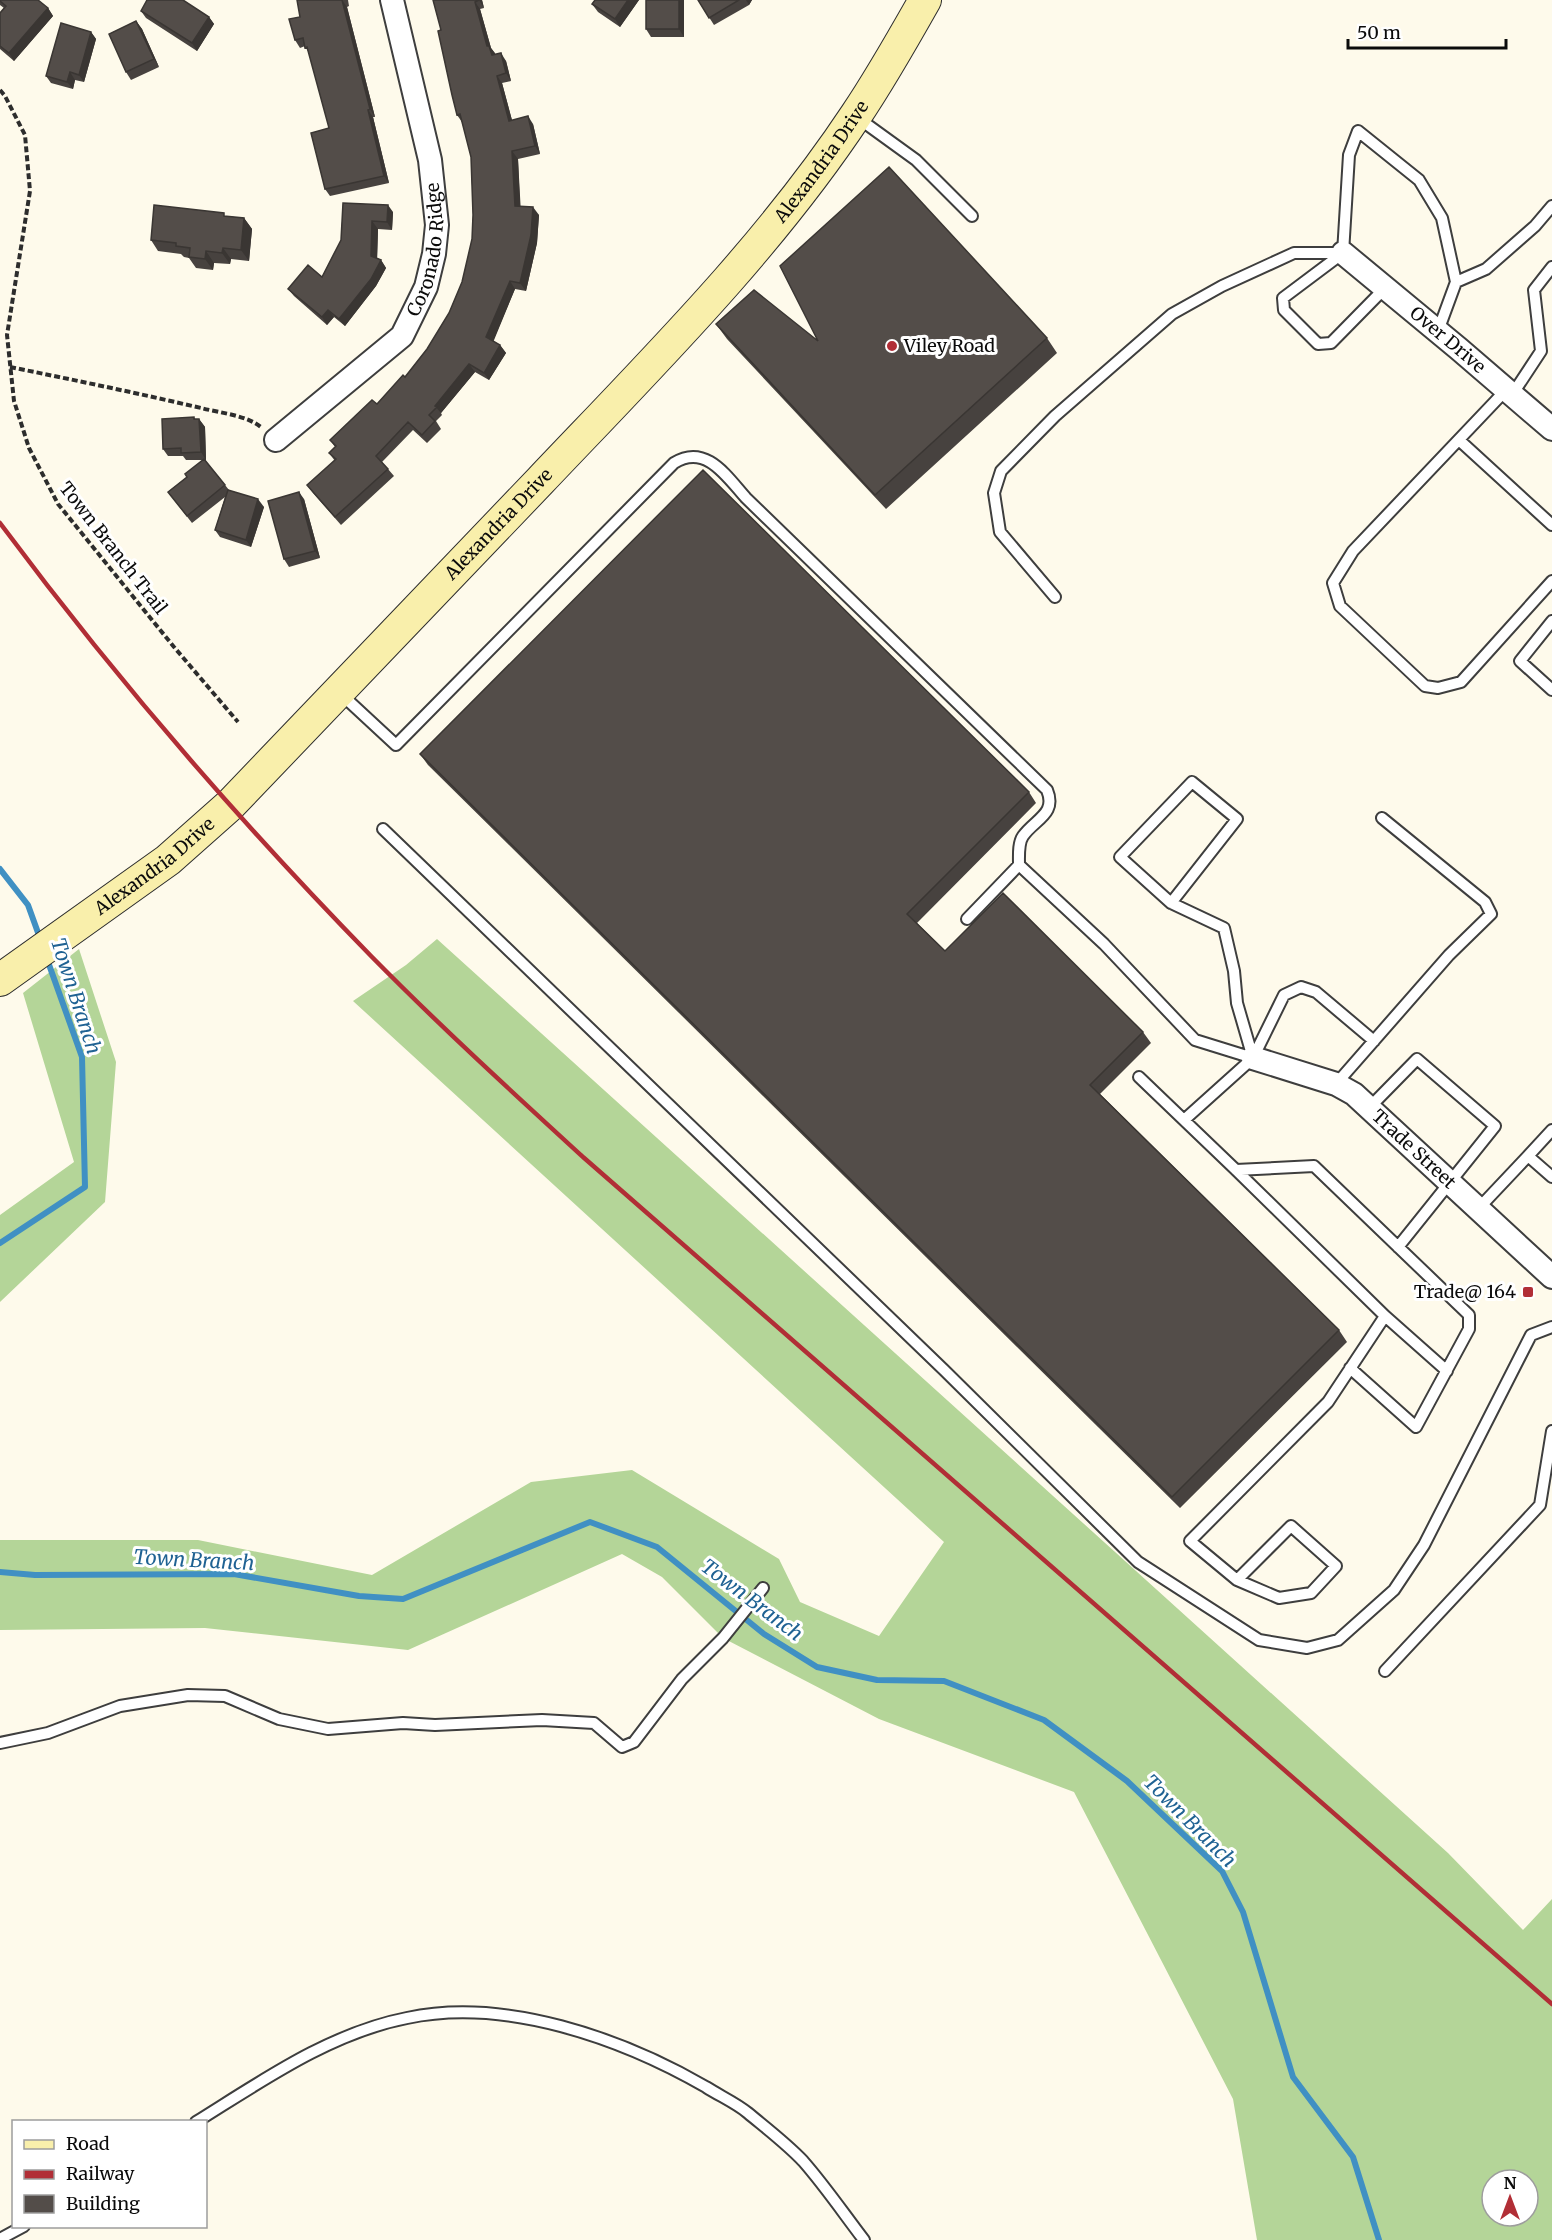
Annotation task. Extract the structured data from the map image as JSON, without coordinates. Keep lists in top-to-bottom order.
{
  "streets": {
    "street": [
      "Alexandria Drive",
      "Coronado Ridge",
      "Over Drive",
      "Trade Street"
    ],
    "path": ["Town Branch Trail"]
  },
  "water": ["Town Branch"],
  "places": {
    "other": ["Viley Road"],
    "transit": ["Trade@ 164"]
  },
  "legend": ["Road", "Railway", "Building"],
  "scale_bar": "50 m",
  "north": "top"
}
